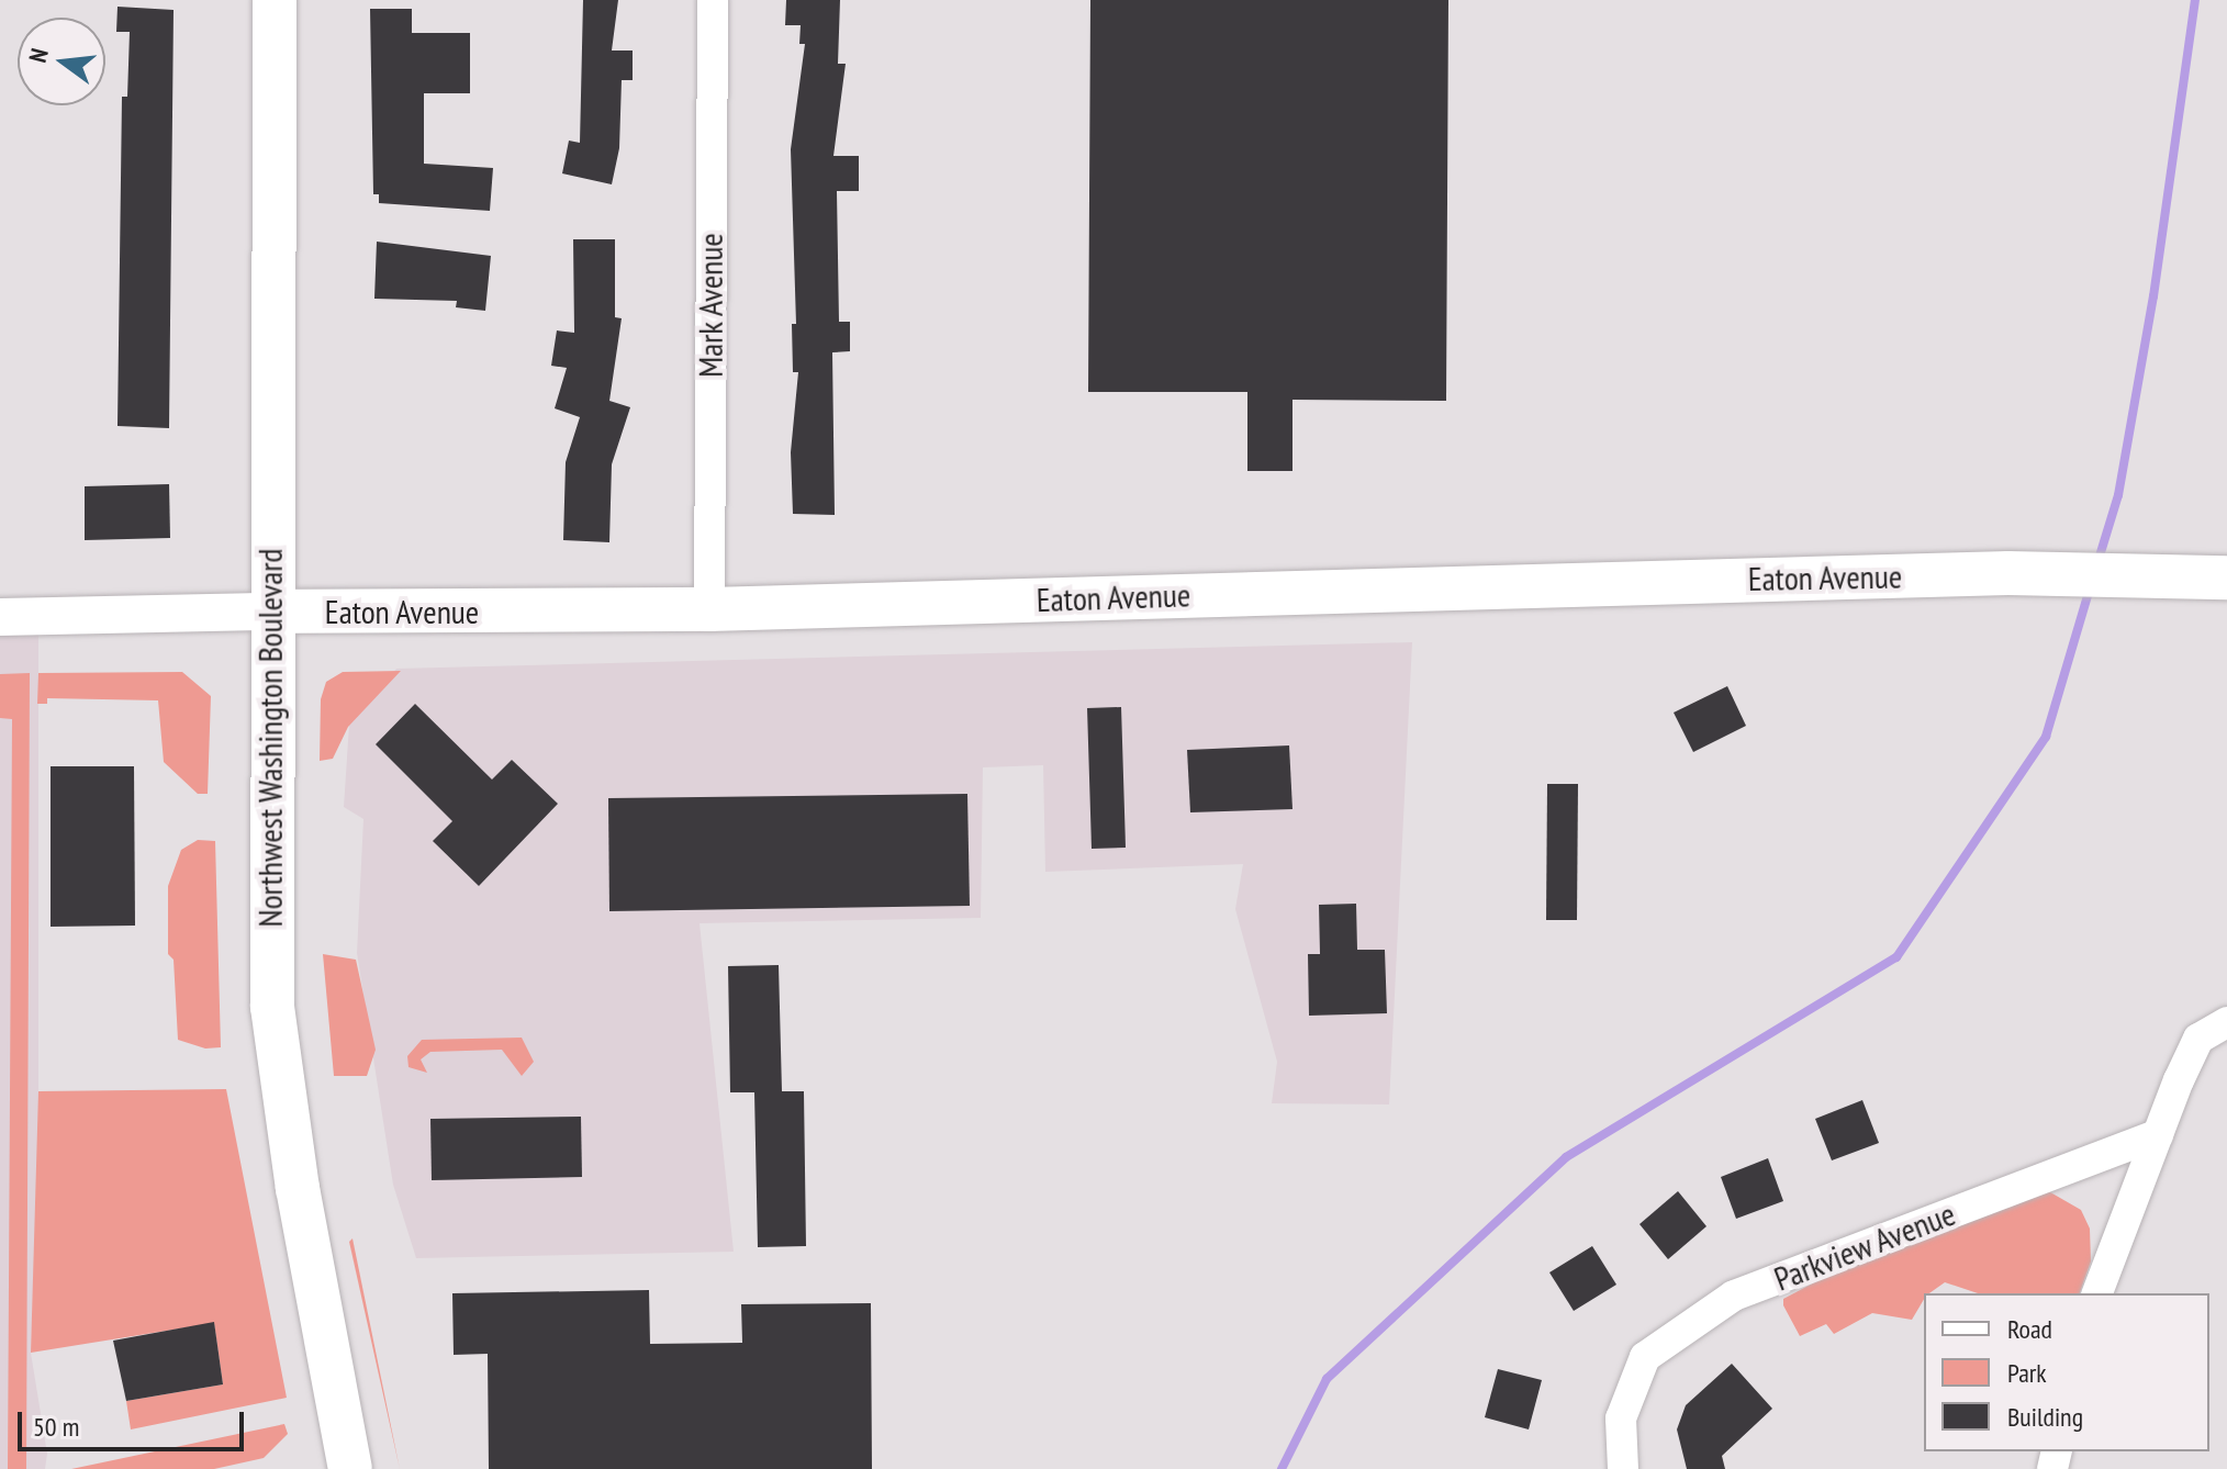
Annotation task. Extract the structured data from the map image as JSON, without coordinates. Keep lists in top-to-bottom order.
{
  "streets": {
    "main road": ["Eaton Avenue", "Northwest Washington Boulevard"],
    "street": ["Mark Avenue", "Parkview Avenue"]
  },
  "crossings": [
    ["Mark Avenue", "Eaton Avenue"],
    ["Eaton Avenue", "Northwest Washington Boulevard"]
  ],
  "legend": ["Road", "Park", "Building"],
  "scale_bar": "50 m",
  "north": "left"
}
